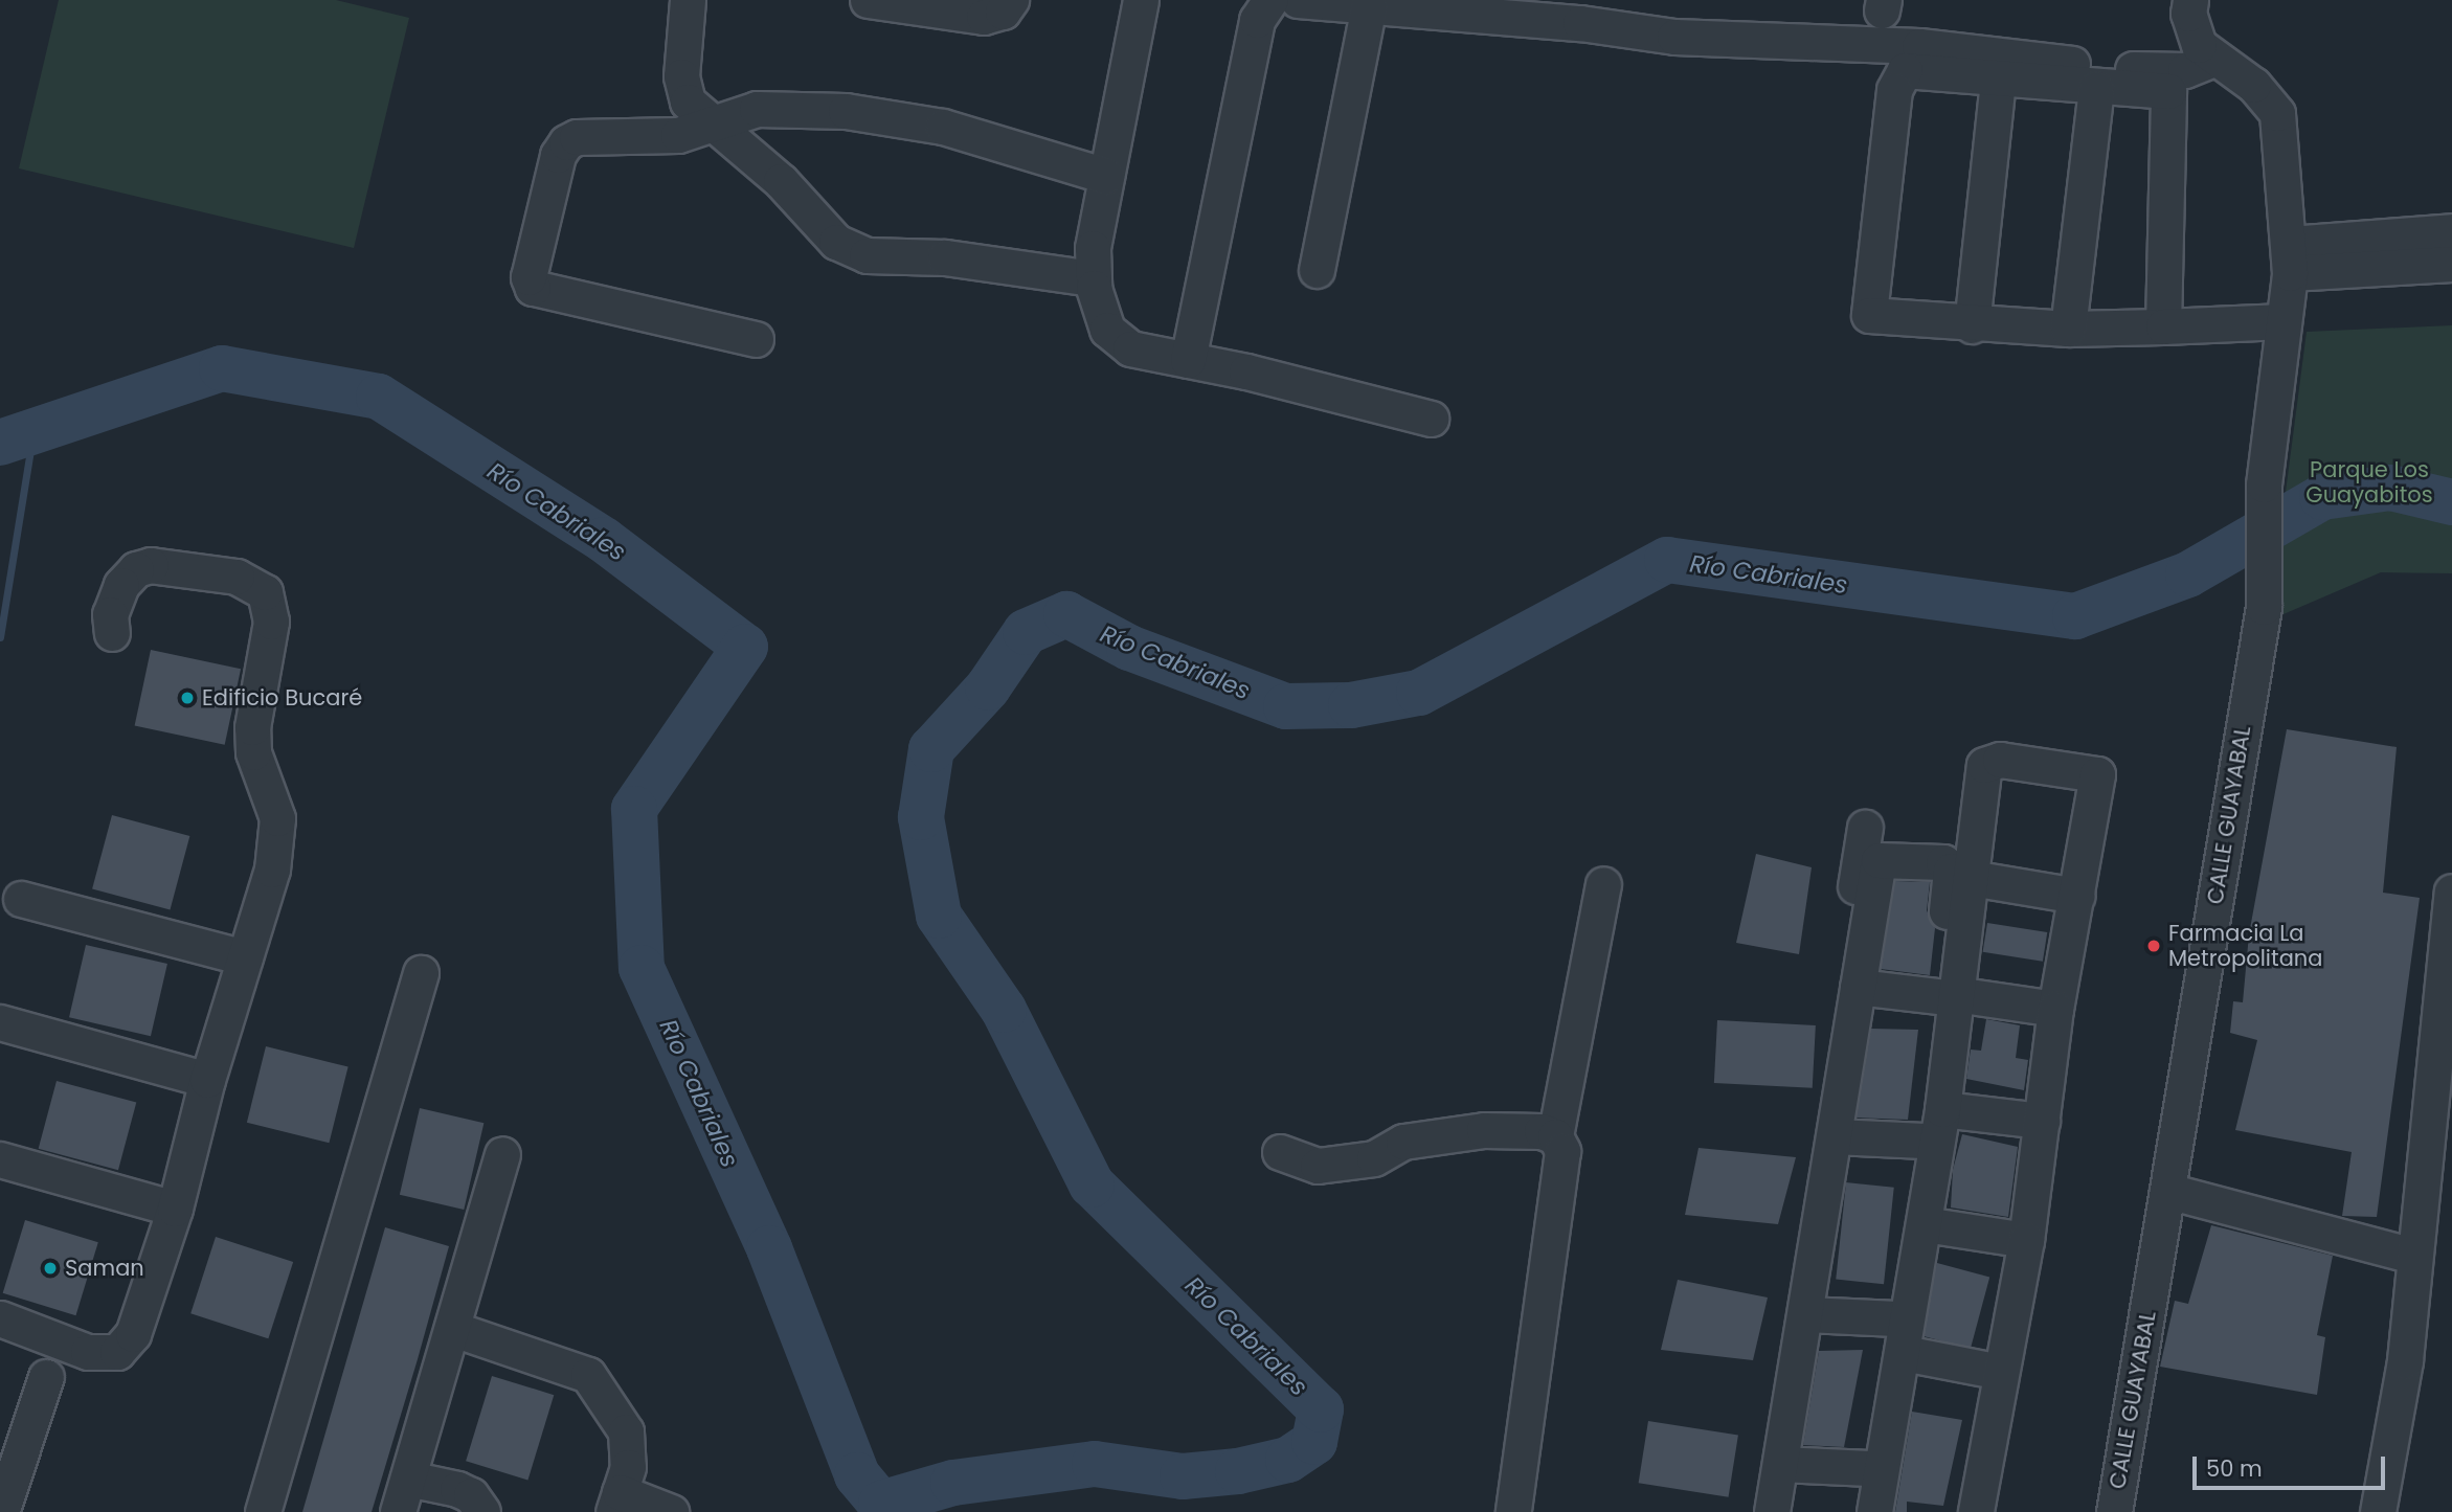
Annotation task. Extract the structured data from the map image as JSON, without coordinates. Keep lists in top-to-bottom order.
{
  "streets": {
    "street": ["CALLE GUAYABAL"]
  },
  "water": ["Río Cabriales"],
  "parks": ["Parque Los Guayabitos"],
  "places": ["Edificio Bucaré", "Farmacia La Metropolitana", "Saman"],
  "scale_bar": "50 m"
}
